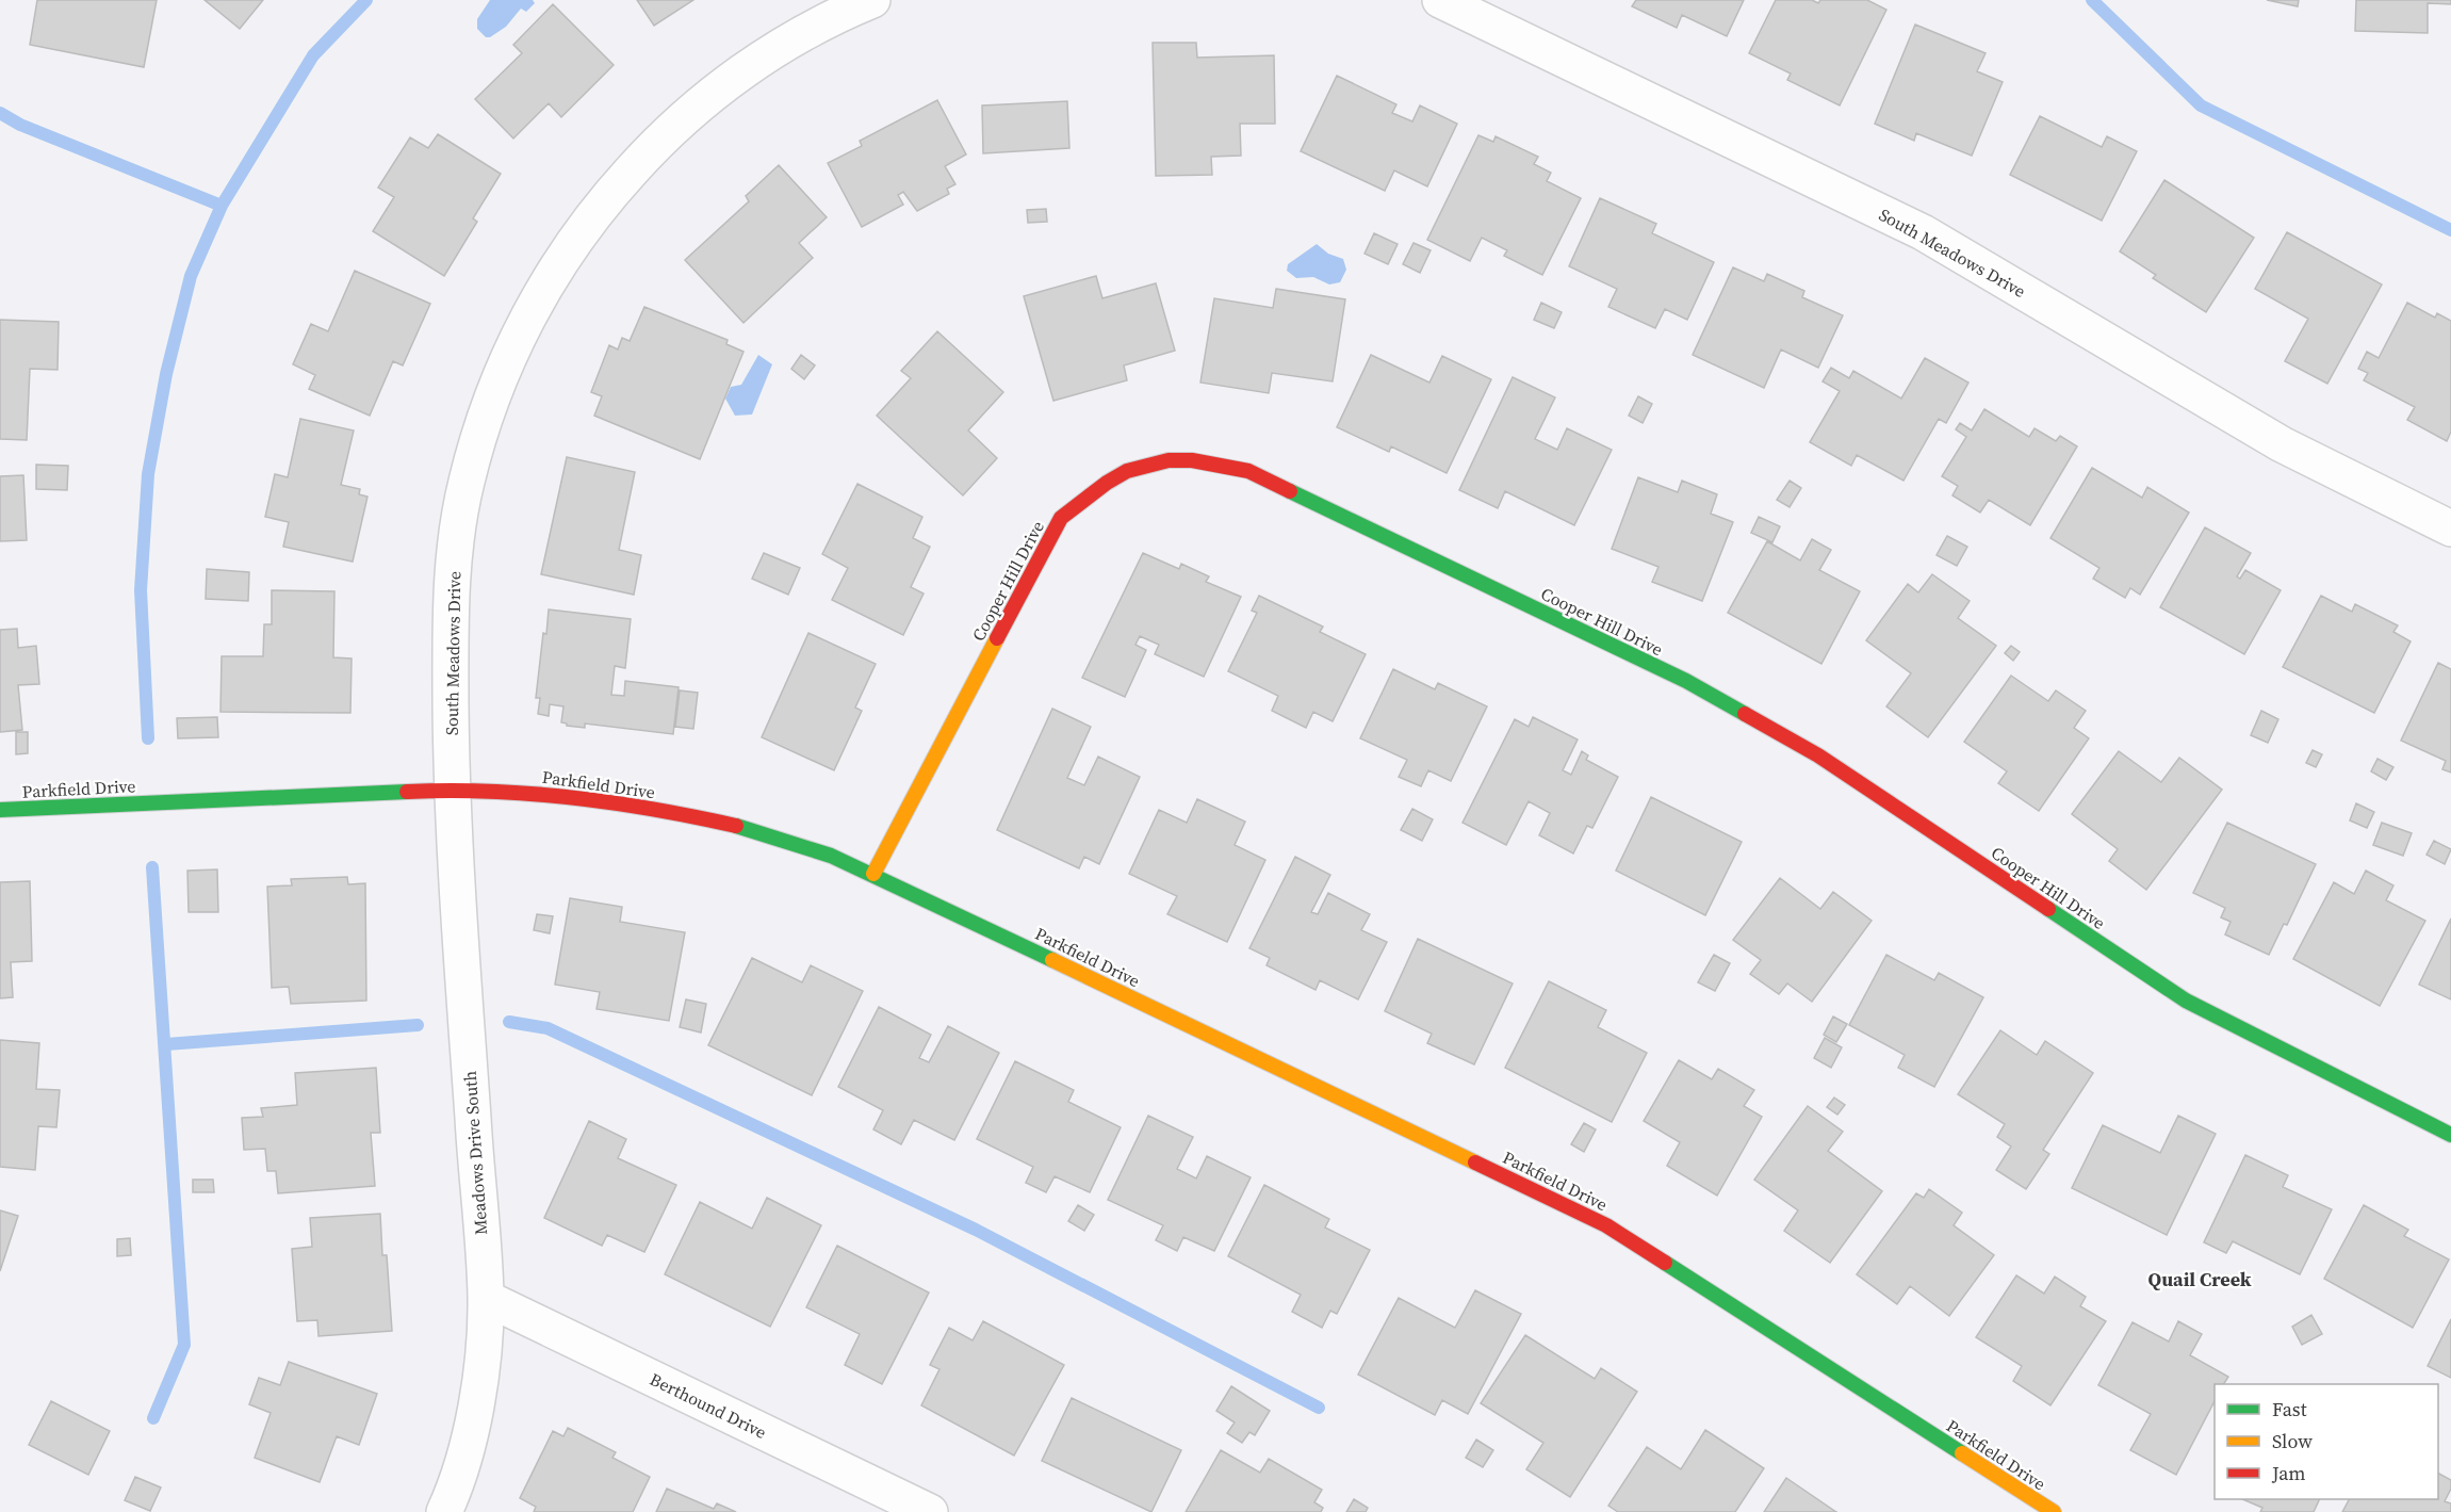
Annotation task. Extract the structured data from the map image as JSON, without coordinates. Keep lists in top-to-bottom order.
{
  "streets": {
    "street": [
      "South Meadows Drive",
      "Cooper Hill Drive",
      "Parkfield Drive",
      "Meadows Drive South",
      "Berthound Drive"
    ]
  },
  "crossings": [
    ["South Meadows Drive", "Parkfield Drive"],
    ["South Meadows Drive", "Meadows Drive South"],
    ["Cooper Hill Drive", "Parkfield Drive"],
    ["Parkfield Drive", "Meadows Drive South"],
    ["Meadows Drive South", "Berthound Drive"]
  ],
  "districts": ["Quail Creek"],
  "legend": ["Fast", "Slow", "Jam"]
}
